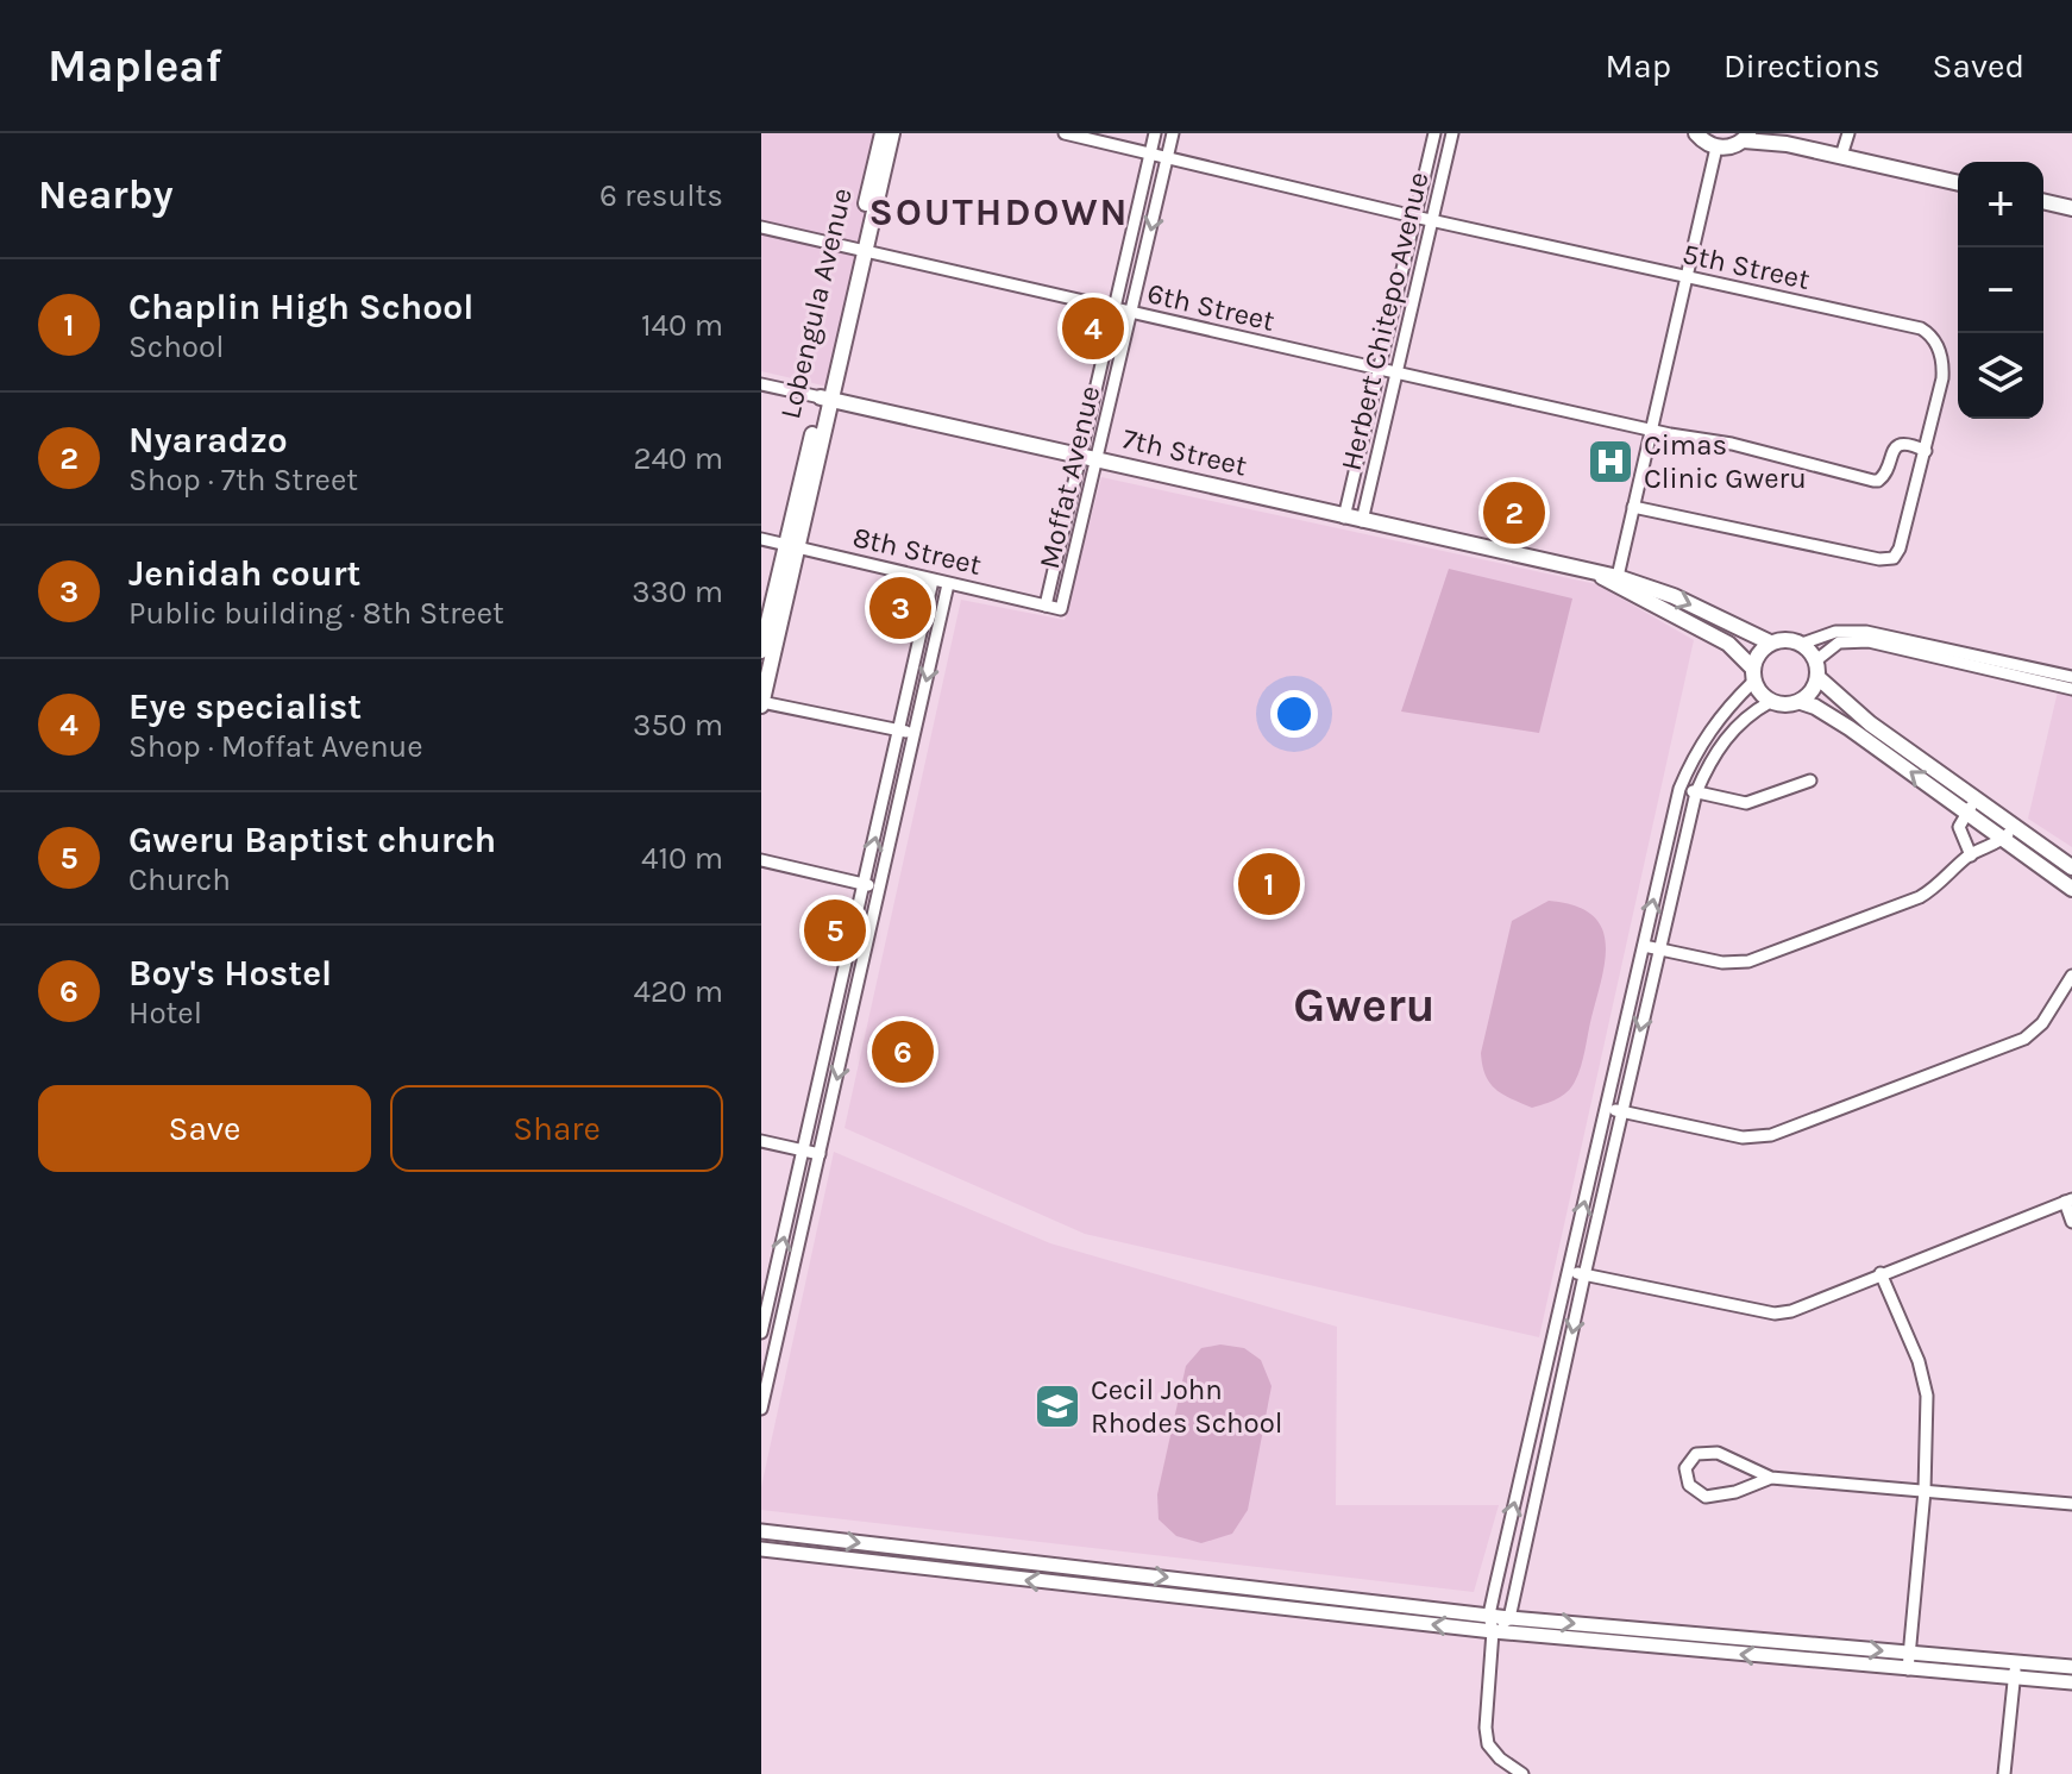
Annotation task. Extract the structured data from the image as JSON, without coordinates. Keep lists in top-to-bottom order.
{
  "streets": {
    "highway": ["Lobengula Avenue", "7th Street"],
    "street": [
      "5th Street",
      "6th Street",
      "Herbert Chitepo Avenue",
      "Moffat Avenue",
      "8th Street"
    ]
  },
  "crossings": [
    ["5th Street", "6th Street"],
    ["5th Street", "Herbert Chitepo Avenue"],
    ["5th Street", "Moffat Avenue"],
    ["Lobengula Avenue", "6th Street"],
    ["Lobengula Avenue", "7th Street"],
    ["Lobengula Avenue", "8th Street"],
    ["6th Street", "Herbert Chitepo Avenue"],
    ["6th Street", "Moffat Avenue"],
    ["Herbert Chitepo Avenue", "7th Street"],
    ["7th Street", "Moffat Avenue"],
    ["Moffat Avenue", "8th Street"]
  ],
  "districts": ["SOUTHDOWN", "Gweru"],
  "places": {
    "hospital": ["Cimas Clinic Gweru"],
    "school or university": ["Cecil John Rhodes School"]
  },
  "page": {
    "header": "Mapleaf",
    "nav": ["Map", "Directions", "Saved"],
    "heading": ["Nearby", "6 results"],
    "map_buttons": ["+", "−"],
    "list": [
      {
        "mark": "1",
        "name": "Chaplin High School",
        "note": "School",
        "value": "140 m"
      },
      {
        "mark": "2",
        "name": "Nyaradzo",
        "note": "Shop · 7th Street",
        "value": "240 m"
      },
      {
        "mark": "3",
        "name": "Jenidah court",
        "note": "Public building · 8th Street",
        "value": "330 m"
      },
      {
        "mark": "4",
        "name": "Eye specialist",
        "note": "Shop · Moffat Avenue",
        "value": "350 m"
      },
      {
        "mark": "5",
        "name": "Gweru Baptist church",
        "note": "Church",
        "value": "410 m"
      },
      {
        "mark": "6",
        "name": "Boy's Hostel",
        "note": "Hotel",
        "value": "420 m"
      }
    ],
    "pins": [
      "4",
      "2",
      "3",
      "1",
      "5",
      "6"
    ],
    "buttons": ["Save", "Share"]
  }
}
